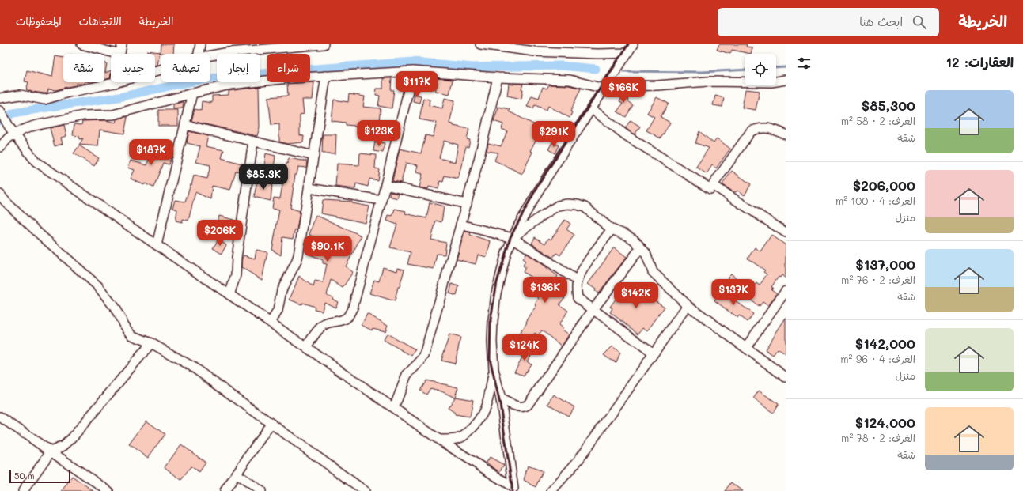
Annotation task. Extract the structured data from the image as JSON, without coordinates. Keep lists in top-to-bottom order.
{
  "scale_bar": "50 m",
  "page": {
    "header": "الخريطة",
    "search": "ابحث هنا",
    "nav": ["الخريطة", "الاتجاهات", "المحفوظات"],
    "heading": "العقارات: 12",
    "chip": [
      "شراء",
      "إيجار",
      "تصفية",
      "جديد",
      "شقة"
    ],
    "price": [
      "$117K",
      "$166K",
      "$123K",
      "$291K",
      "$187K",
      "$85.3K",
      "$206K",
      "$90.1K",
      "$136K",
      "$137K",
      "$142K",
      "$124K"
    ],
    "list": [
      {
        "name": "$85,300",
        "note": "الغرف: 2 · 58 m² · شقة"
      },
      {
        "name": "$206,000",
        "note": "الغرف: 4 · 100 m² · منزل"
      },
      {
        "name": "$137,000",
        "note": "الغرف: 2 · 76 m² · شقة"
      },
      {
        "name": "$142,000",
        "note": "الغرف: 4 · 96 m² · منزل"
      },
      {
        "name": "$124,000",
        "note": "الغرف: 2 · 78 m² · شقة"
      }
    ],
    "scale": "50 m"
  }
}
